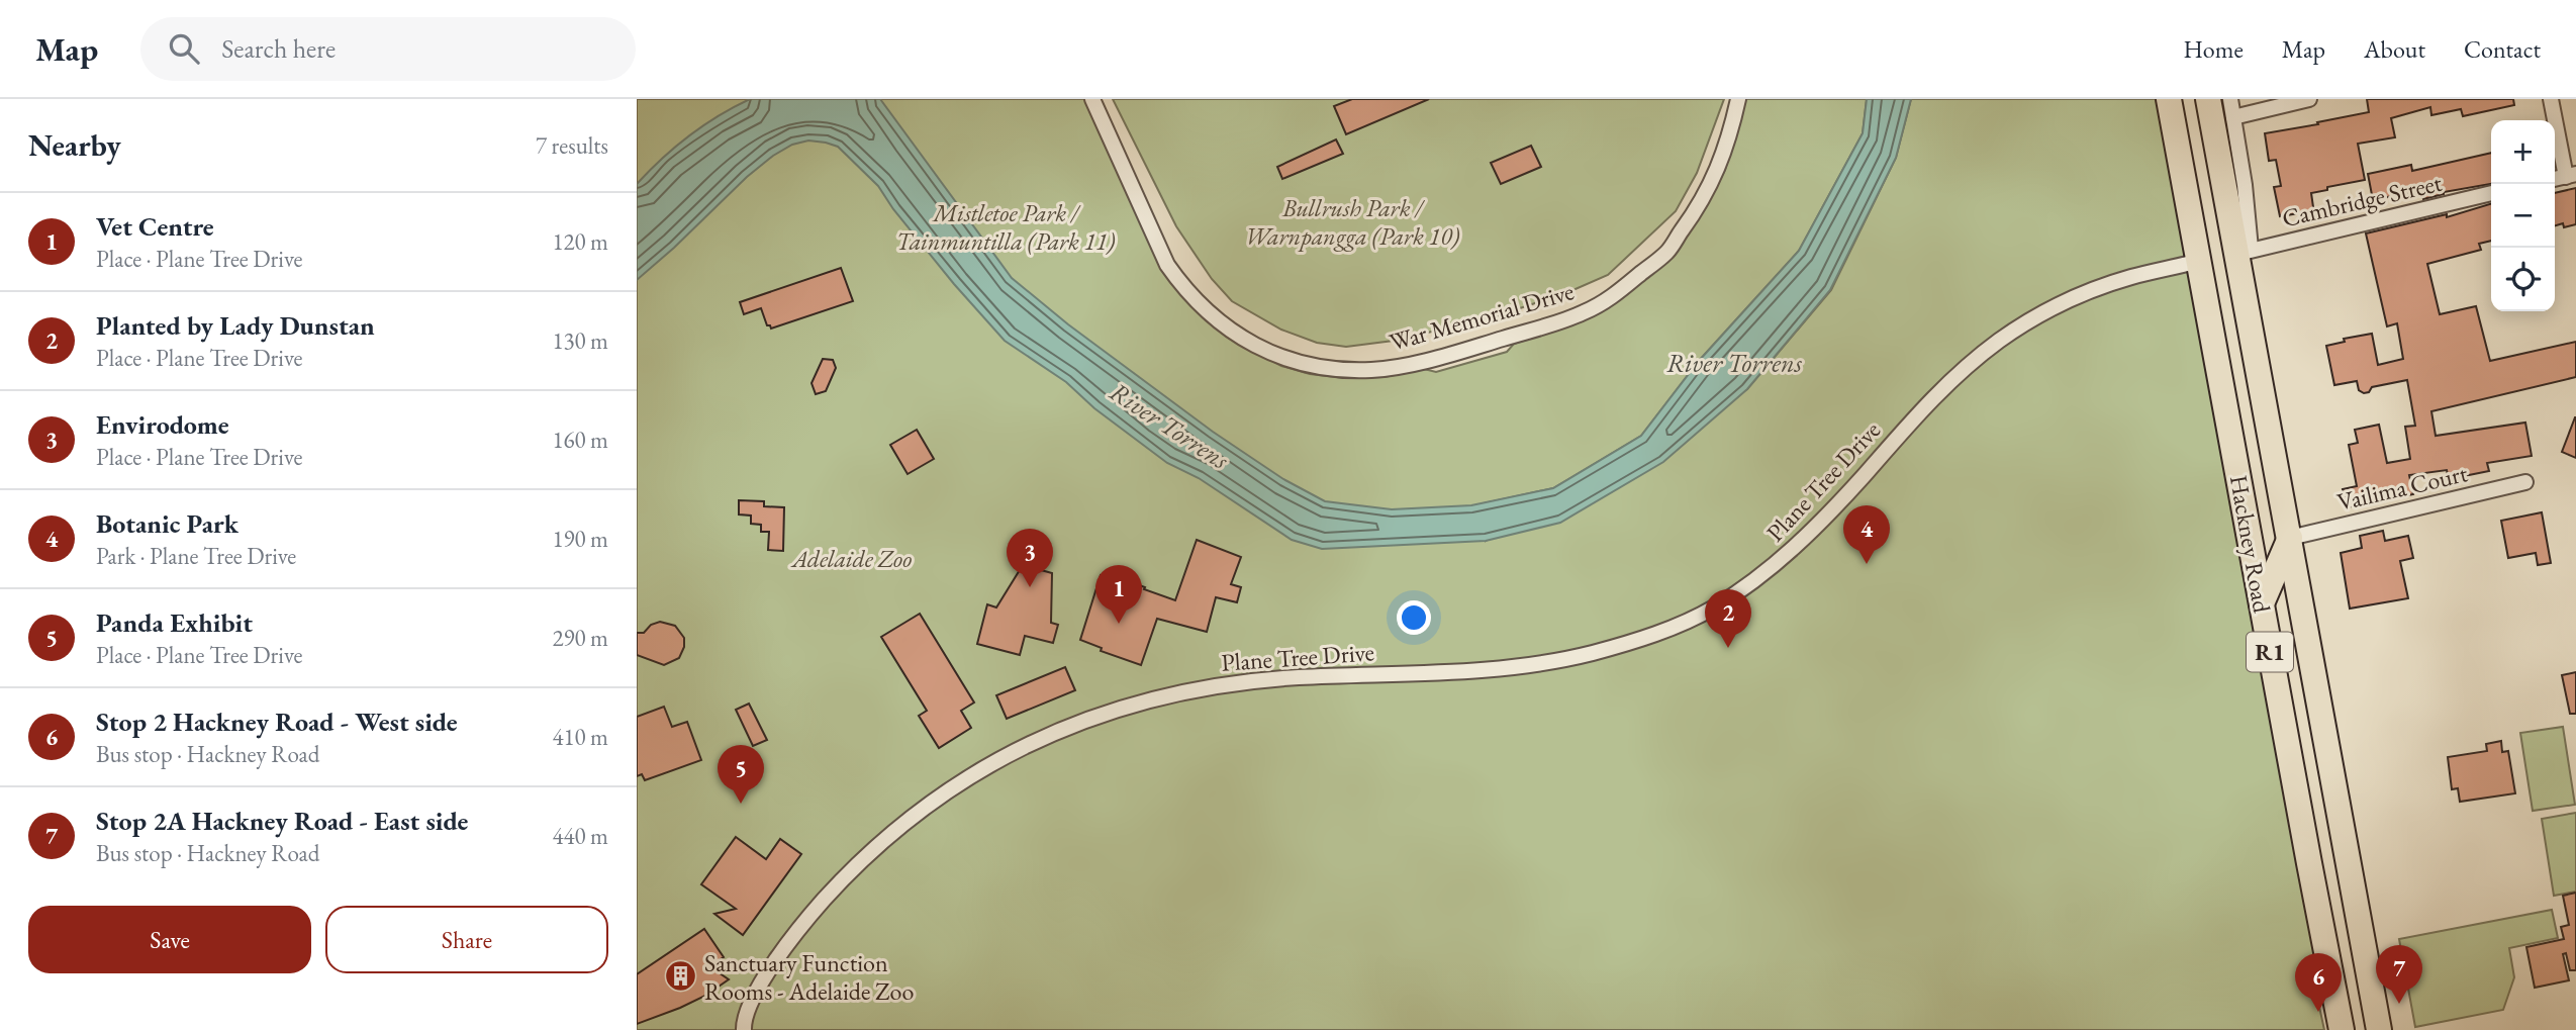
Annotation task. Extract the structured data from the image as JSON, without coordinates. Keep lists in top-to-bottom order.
{
  "streets": {
    "highway": ["Hackney Road", "R1"],
    "street": [
      "Cambridge Street",
      "War Memorial Drive",
      "Plane Tree Drive",
      "Vailima Court"
    ]
  },
  "crossings": [
    ["Cambridge Street", "Hackney Road"],
    ["Plane Tree Drive", "Hackney Road"],
    ["Vailima Court", "Hackney Road"]
  ],
  "water": ["River Torrens"],
  "parks": ["Bullrush Park / Warnpangga (Park 10)", "Mistletoe Park / Tainmuntilla (Park 11)", "Adelaide Zoo"],
  "places": {
    "building": ["Sanctuary Function Rooms - Adelaide Zoo"]
  },
  "page": {
    "header": "Map",
    "search": "Search here",
    "nav": [
      "Home",
      "Map",
      "About",
      "Contact"
    ],
    "heading": ["Nearby", "7 results"],
    "map_buttons": ["+", "−"],
    "list": [
      {
        "mark": "1",
        "name": "Vet Centre",
        "note": "Place · Plane Tree Drive",
        "value": "120 m"
      },
      {
        "mark": "2",
        "name": "Planted by Lady Dunstan",
        "note": "Place · Plane Tree Drive",
        "value": "130 m"
      },
      {
        "mark": "3",
        "name": "Envirodome",
        "note": "Place · Plane Tree Drive",
        "value": "160 m"
      },
      {
        "mark": "4",
        "name": "Botanic Park",
        "note": "Park · Plane Tree Drive",
        "value": "190 m"
      },
      {
        "mark": "5",
        "name": "Panda Exhibit",
        "note": "Place · Plane Tree Drive",
        "value": "290 m"
      },
      {
        "mark": "6",
        "name": "Stop 2 Hackney Road - West side",
        "note": "Bus stop · Hackney Road",
        "value": "410 m"
      },
      {
        "mark": "7",
        "name": "Stop 2A Hackney Road - East side",
        "note": "Bus stop · Hackney Road",
        "value": "440 m"
      }
    ],
    "pins": [
      "4",
      "3",
      "1",
      "2",
      "5",
      "7",
      "6"
    ],
    "buttons": ["Save", "Share"]
  }
}
